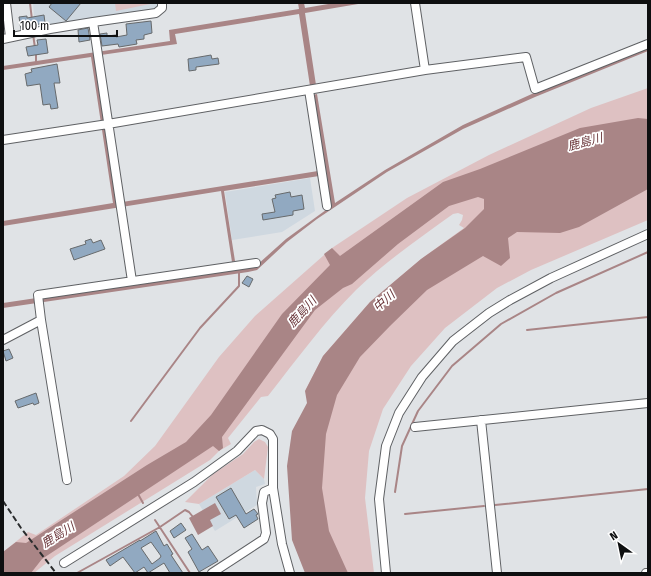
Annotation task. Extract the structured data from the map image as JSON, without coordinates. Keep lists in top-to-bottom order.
{
  "water": ["鹿島川", "中川"],
  "scale_bar": "100 m",
  "north": "top left"
}
